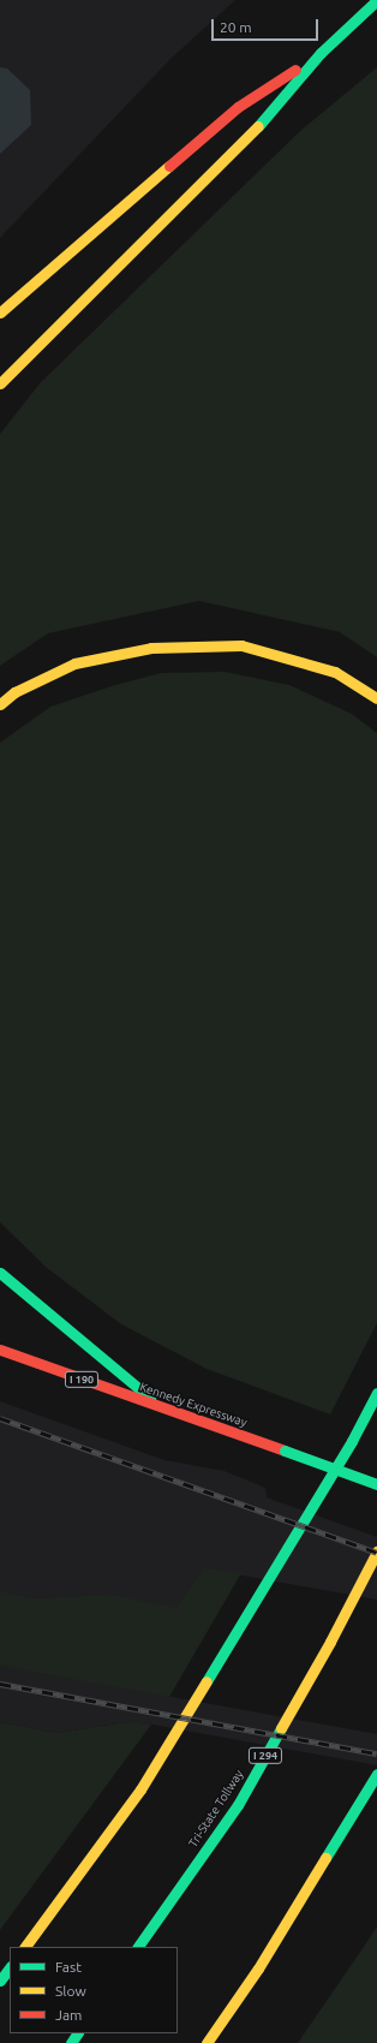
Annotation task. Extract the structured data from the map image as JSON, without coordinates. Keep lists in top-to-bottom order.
{
  "streets": {
    "highway": [
      "I 190",
      "Kennedy Expressway",
      "I 294",
      "Tri-State Tollway"
    ]
  },
  "legend": ["Fast", "Slow", "Jam"],
  "scale_bar": "20 m"
}
